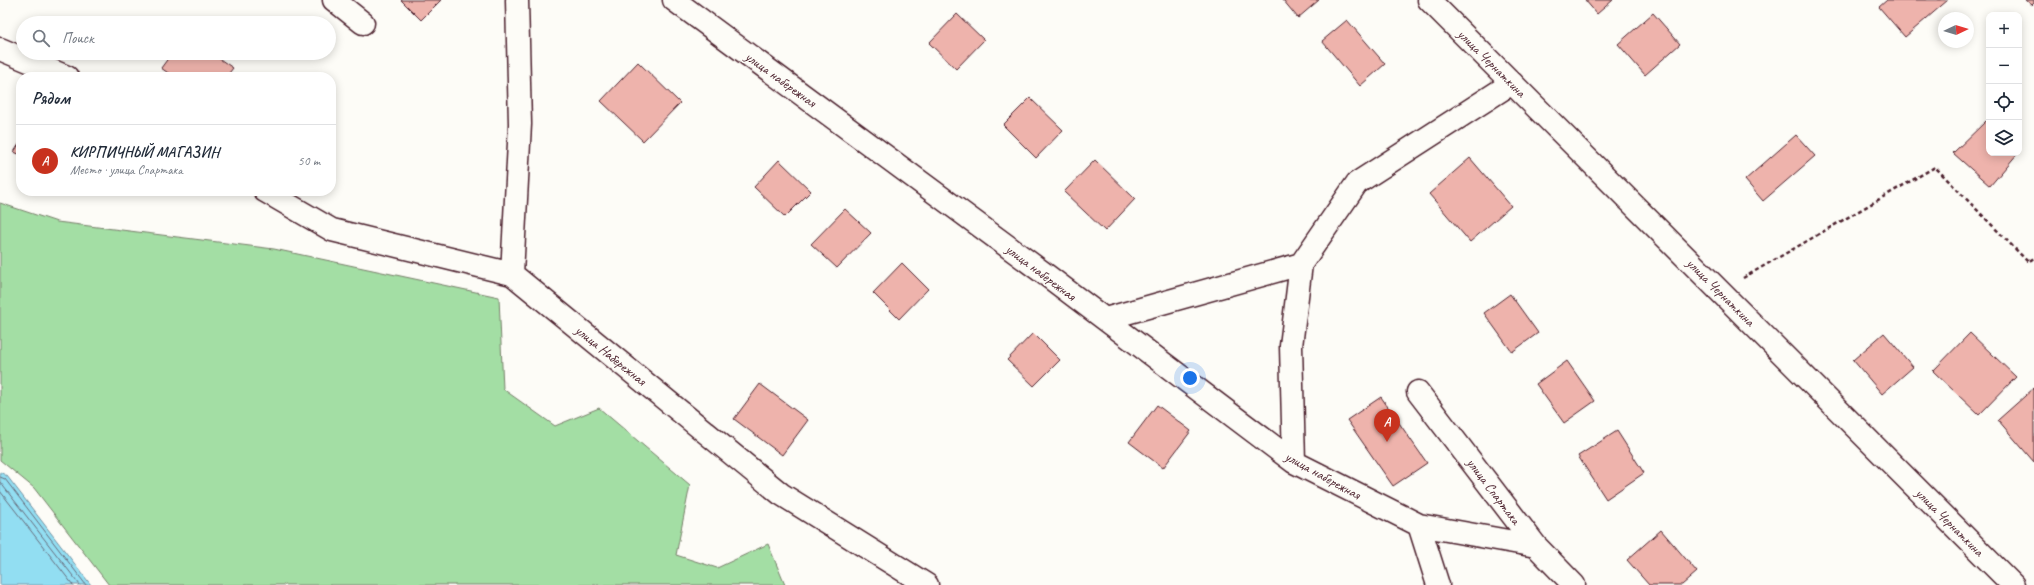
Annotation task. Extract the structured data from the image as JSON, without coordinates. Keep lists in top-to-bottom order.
{
  "streets": {
    "street": [
      "улица Чернаткина",
      "улица набережная",
      "улица Набережная",
      "улица Спартака"
    ]
  },
  "crossings": [
    ["улица набережная", "улица Спартака"]
  ],
  "north": "right",
  "page": {
    "map_buttons": ["+", "−"],
    "search": "Поиск",
    "heading": "Рядом",
    "list": [
      {
        "mark": "A",
        "name": "КИРПИЧНЫЙ МАГАЗИН",
        "note": "Место · улица Спартака",
        "value": "50 m"
      }
    ],
    "pins": "A"
  }
}
